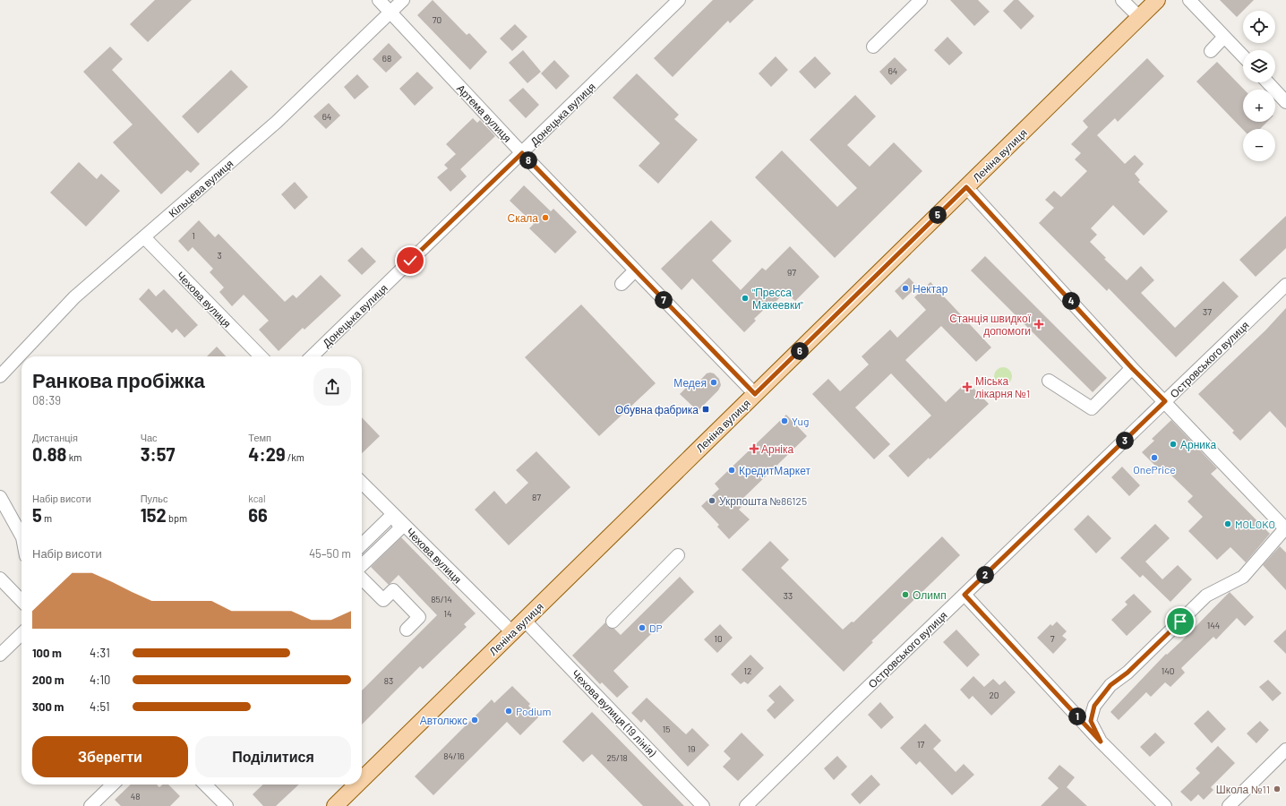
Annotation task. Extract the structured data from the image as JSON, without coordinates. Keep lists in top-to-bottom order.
{
  "streets": {
    "main road": ["Леніна вулиця"],
    "street": [
      "Артема вулиця",
      "Донецька вулиця",
      "Кільцева вулиця",
      "Чехова вулиця",
      "Островського вулиця",
      "Чехова вулиця (19 лiнiя)"
    ]
  },
  "crossings": [
    ["Артема вулиця", "Донецька вулиця"],
    ["Артема вулиця", "Леніна вулиця"],
    ["Артема вулиця", "Кільцева вулиця"],
    ["Леніна вулиця", "Чехова вулиця"],
    ["Леніна вулиця", "Чехова вулиця (19 лiнiя)"],
    ["Кільцева вулиця", "Чехова вулиця"]
  ],
  "places": {
    "other": [
      "Скала",
      "Нектар",
      "\"Пресса Макеевки\"",
      "Медея",
      "Yug",
      "Арника",
      "OnePrice",
      "КредитМаркет",
      "Укрпошта №86125",
      "MOLOKO",
      "Олимп",
      "DP",
      "Podium",
      "Автолюкс",
      "Школа №11"
    ],
    "health": ["Станція швидкої допомоги", "Міська лікарня №1", "Арніка"],
    "transit": ["Обувна фабрика"]
  },
  "house_numbers": [
    "70",
    "68",
    "64",
    "64",
    "1",
    "3",
    "97",
    "37",
    "87",
    "33",
    "85/14",
    "14",
    "144",
    "10",
    "7",
    "12",
    "140",
    "83",
    "20",
    "15",
    "17",
    "19",
    "84/16",
    "25/18",
    "48"
  ],
  "page": {
    "map_buttons": ["+", "−"],
    "pins": [
      "8",
      "5",
      "7",
      "4",
      "6",
      "3",
      "2",
      "1"
    ],
    "heading": ["Ранкова пробіжка", "08:39"],
    "stats": [
      ["Дистанція", "0.88 km"],
      ["Час", "3:57"],
      ["Темп", "4:29 /km"],
      ["Набір висоти", "5 m"],
      ["Пульс", "152 bpm"],
      ["kcal", "66"]
    ],
    "chart": ["Набір висоти", "45–50 m"],
    "list": [
      {
        "name": "100 m",
        "note": "4:31"
      },
      {
        "name": "200 m",
        "note": "4:10"
      },
      {
        "name": "300 m",
        "note": "4:51"
      }
    ],
    "buttons": ["Зберегти", "Поділитися"]
  }
}
